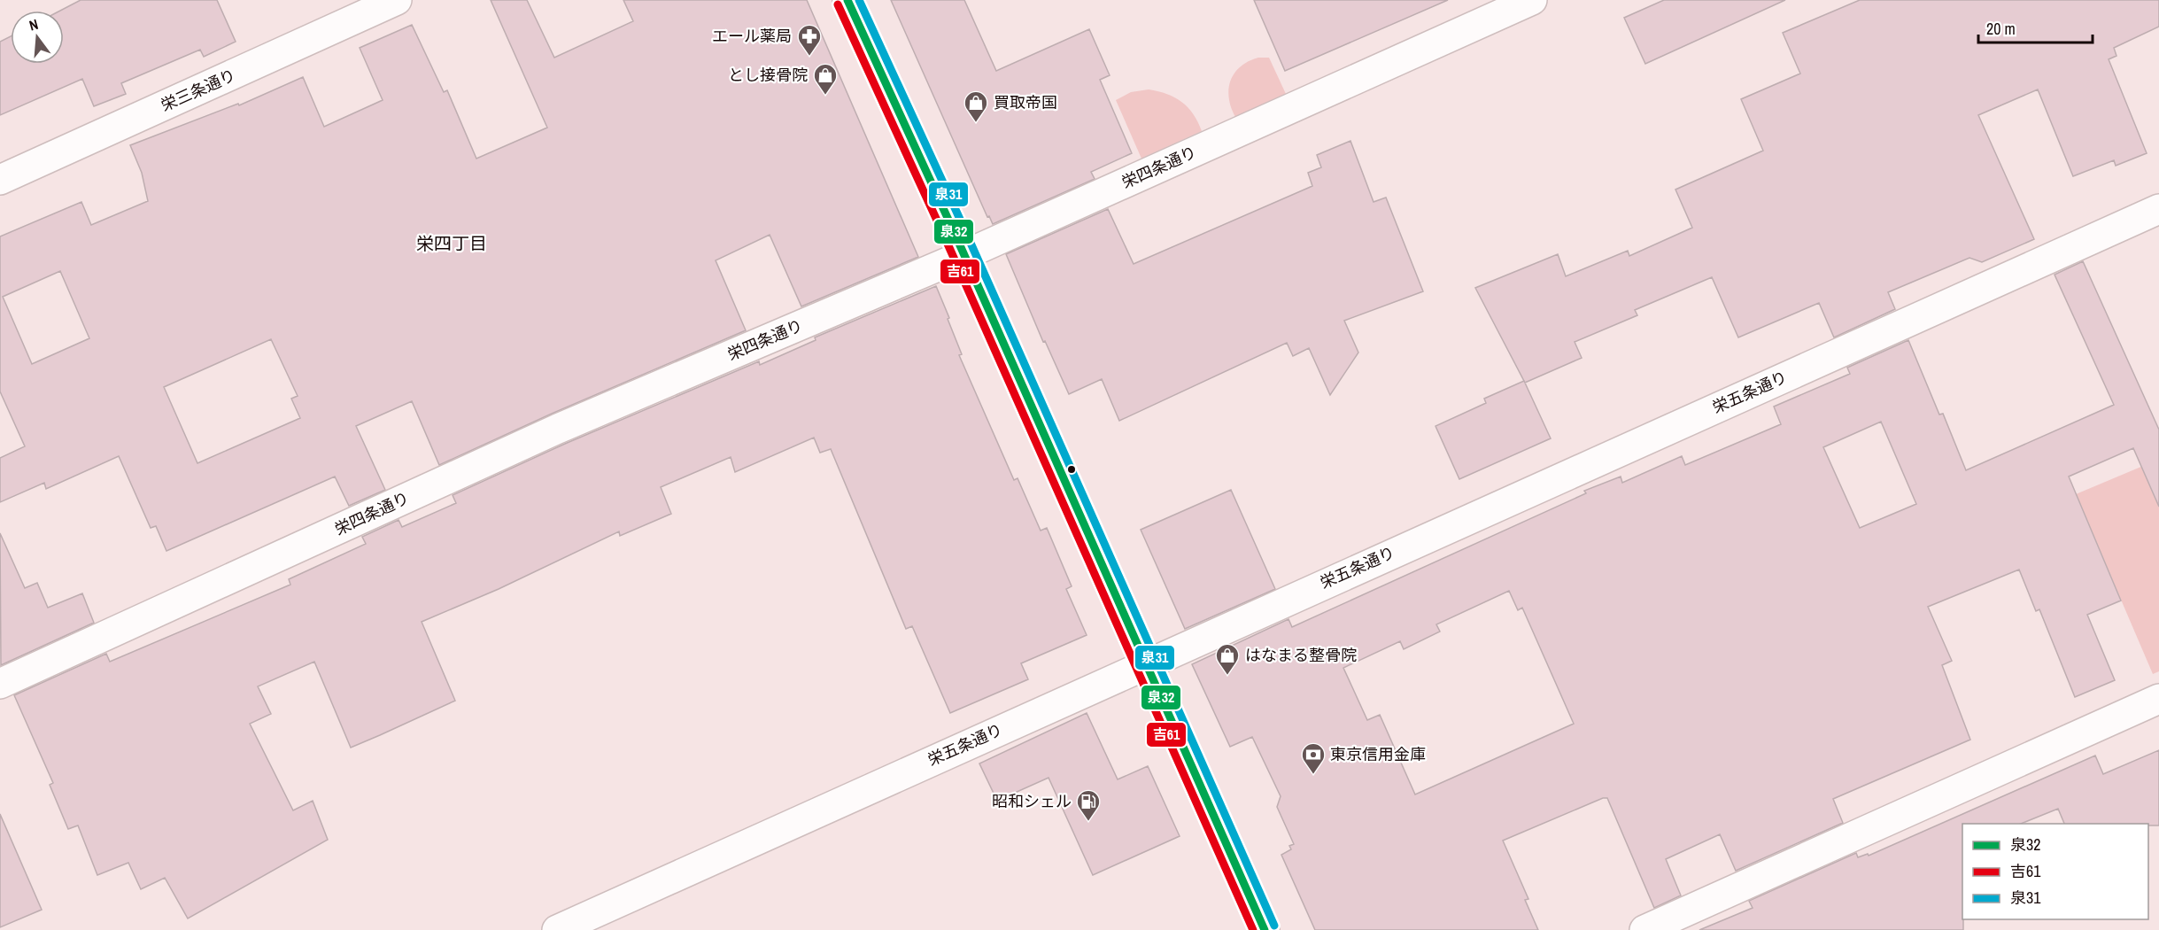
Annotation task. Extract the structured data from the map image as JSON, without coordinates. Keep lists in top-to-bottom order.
{
  "streets": {
    "street": ["栄三条通り", "栄四条通り", "栄五条通り"]
  },
  "districts": ["栄四丁目"],
  "places": {
    "pharmacy": ["エール薬局"],
    "shop": ["とし接骨院", "買取帝国", "はなまる整骨院"],
    "bank": ["東京信用金庫"],
    "fuel station": ["昭和シェル"]
  },
  "lines": ["transit line 泉32", "transit line 泉31", "transit line 吉61"],
  "legend": ["泉32", "吉61", "泉31"],
  "scale_bar": "20 m",
  "north": "top"
}
